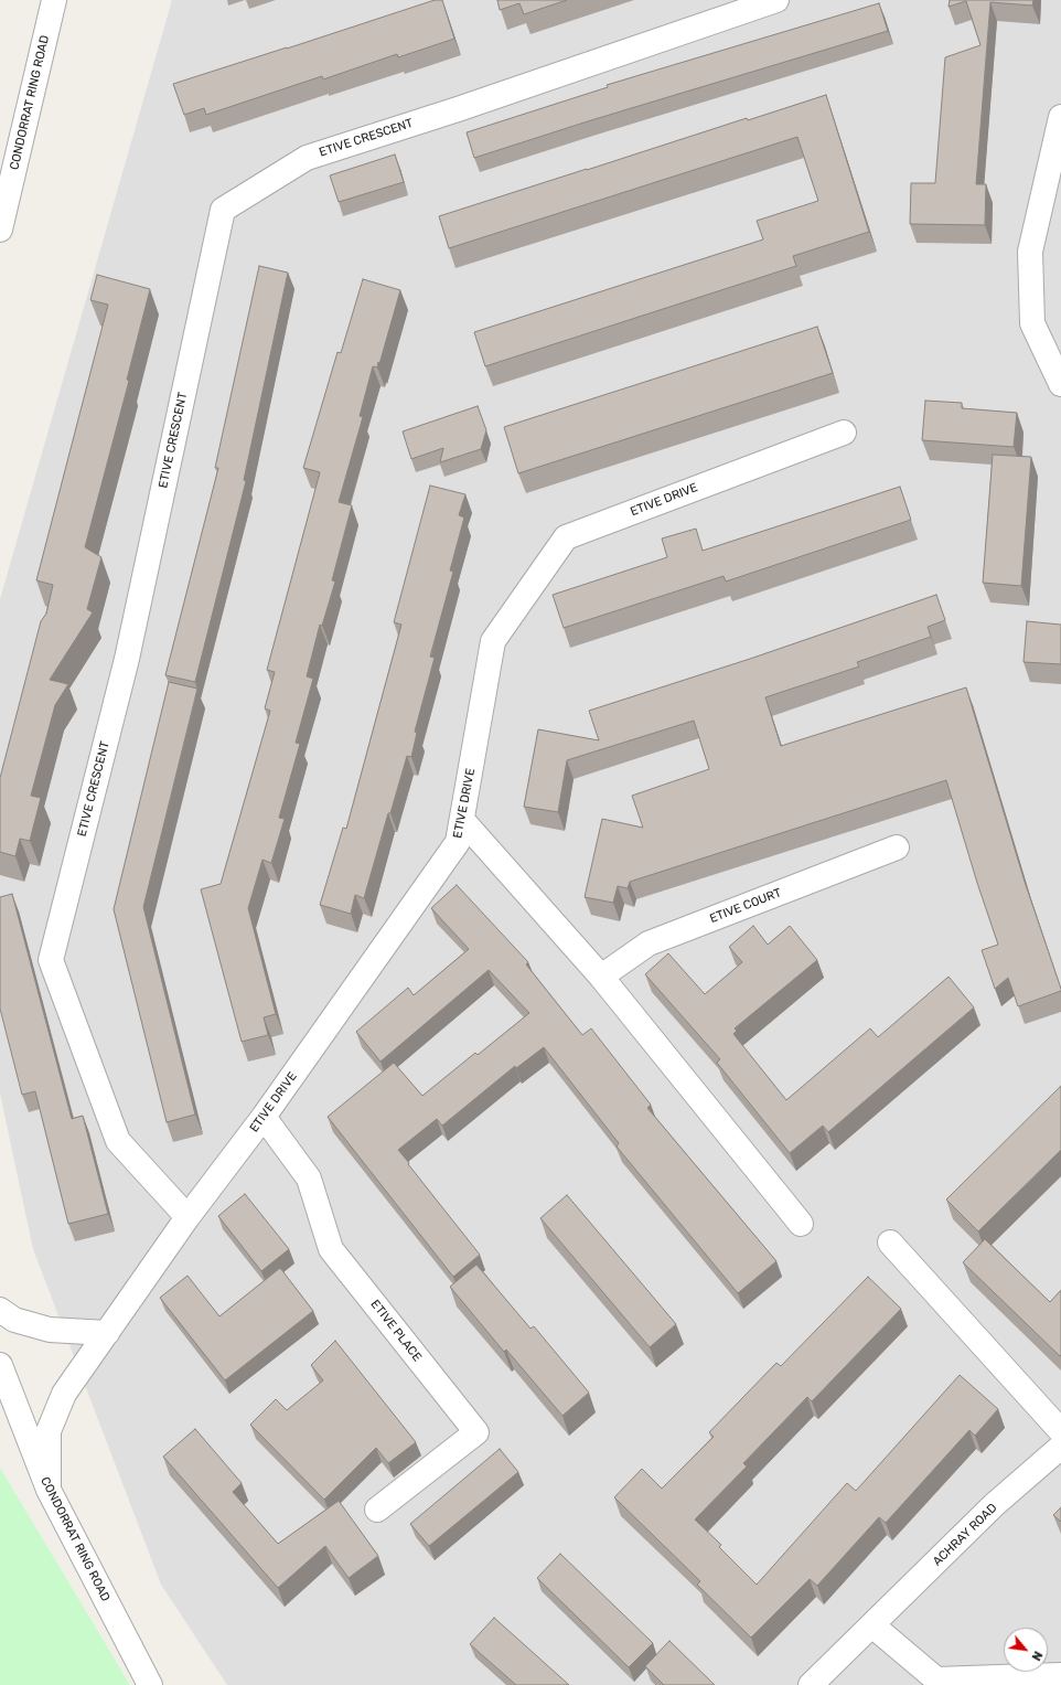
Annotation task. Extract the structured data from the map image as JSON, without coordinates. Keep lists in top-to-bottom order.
{
  "streets": {
    "street": [
      "CONDORRAT RING ROAD",
      "ETIVE CRESCENT",
      "ETIVE DRIVE",
      "ETIVE COURT",
      "ETIVE PLACE",
      "ACHRAY ROAD"
    ]
  },
  "crossings": [
    ["CONDORRAT RING ROAD", "ETIVE DRIVE"],
    ["ETIVE CRESCENT", "ETIVE DRIVE"],
    ["ETIVE DRIVE", "ETIVE PLACE"]
  ],
  "north": "bottom right"
}
